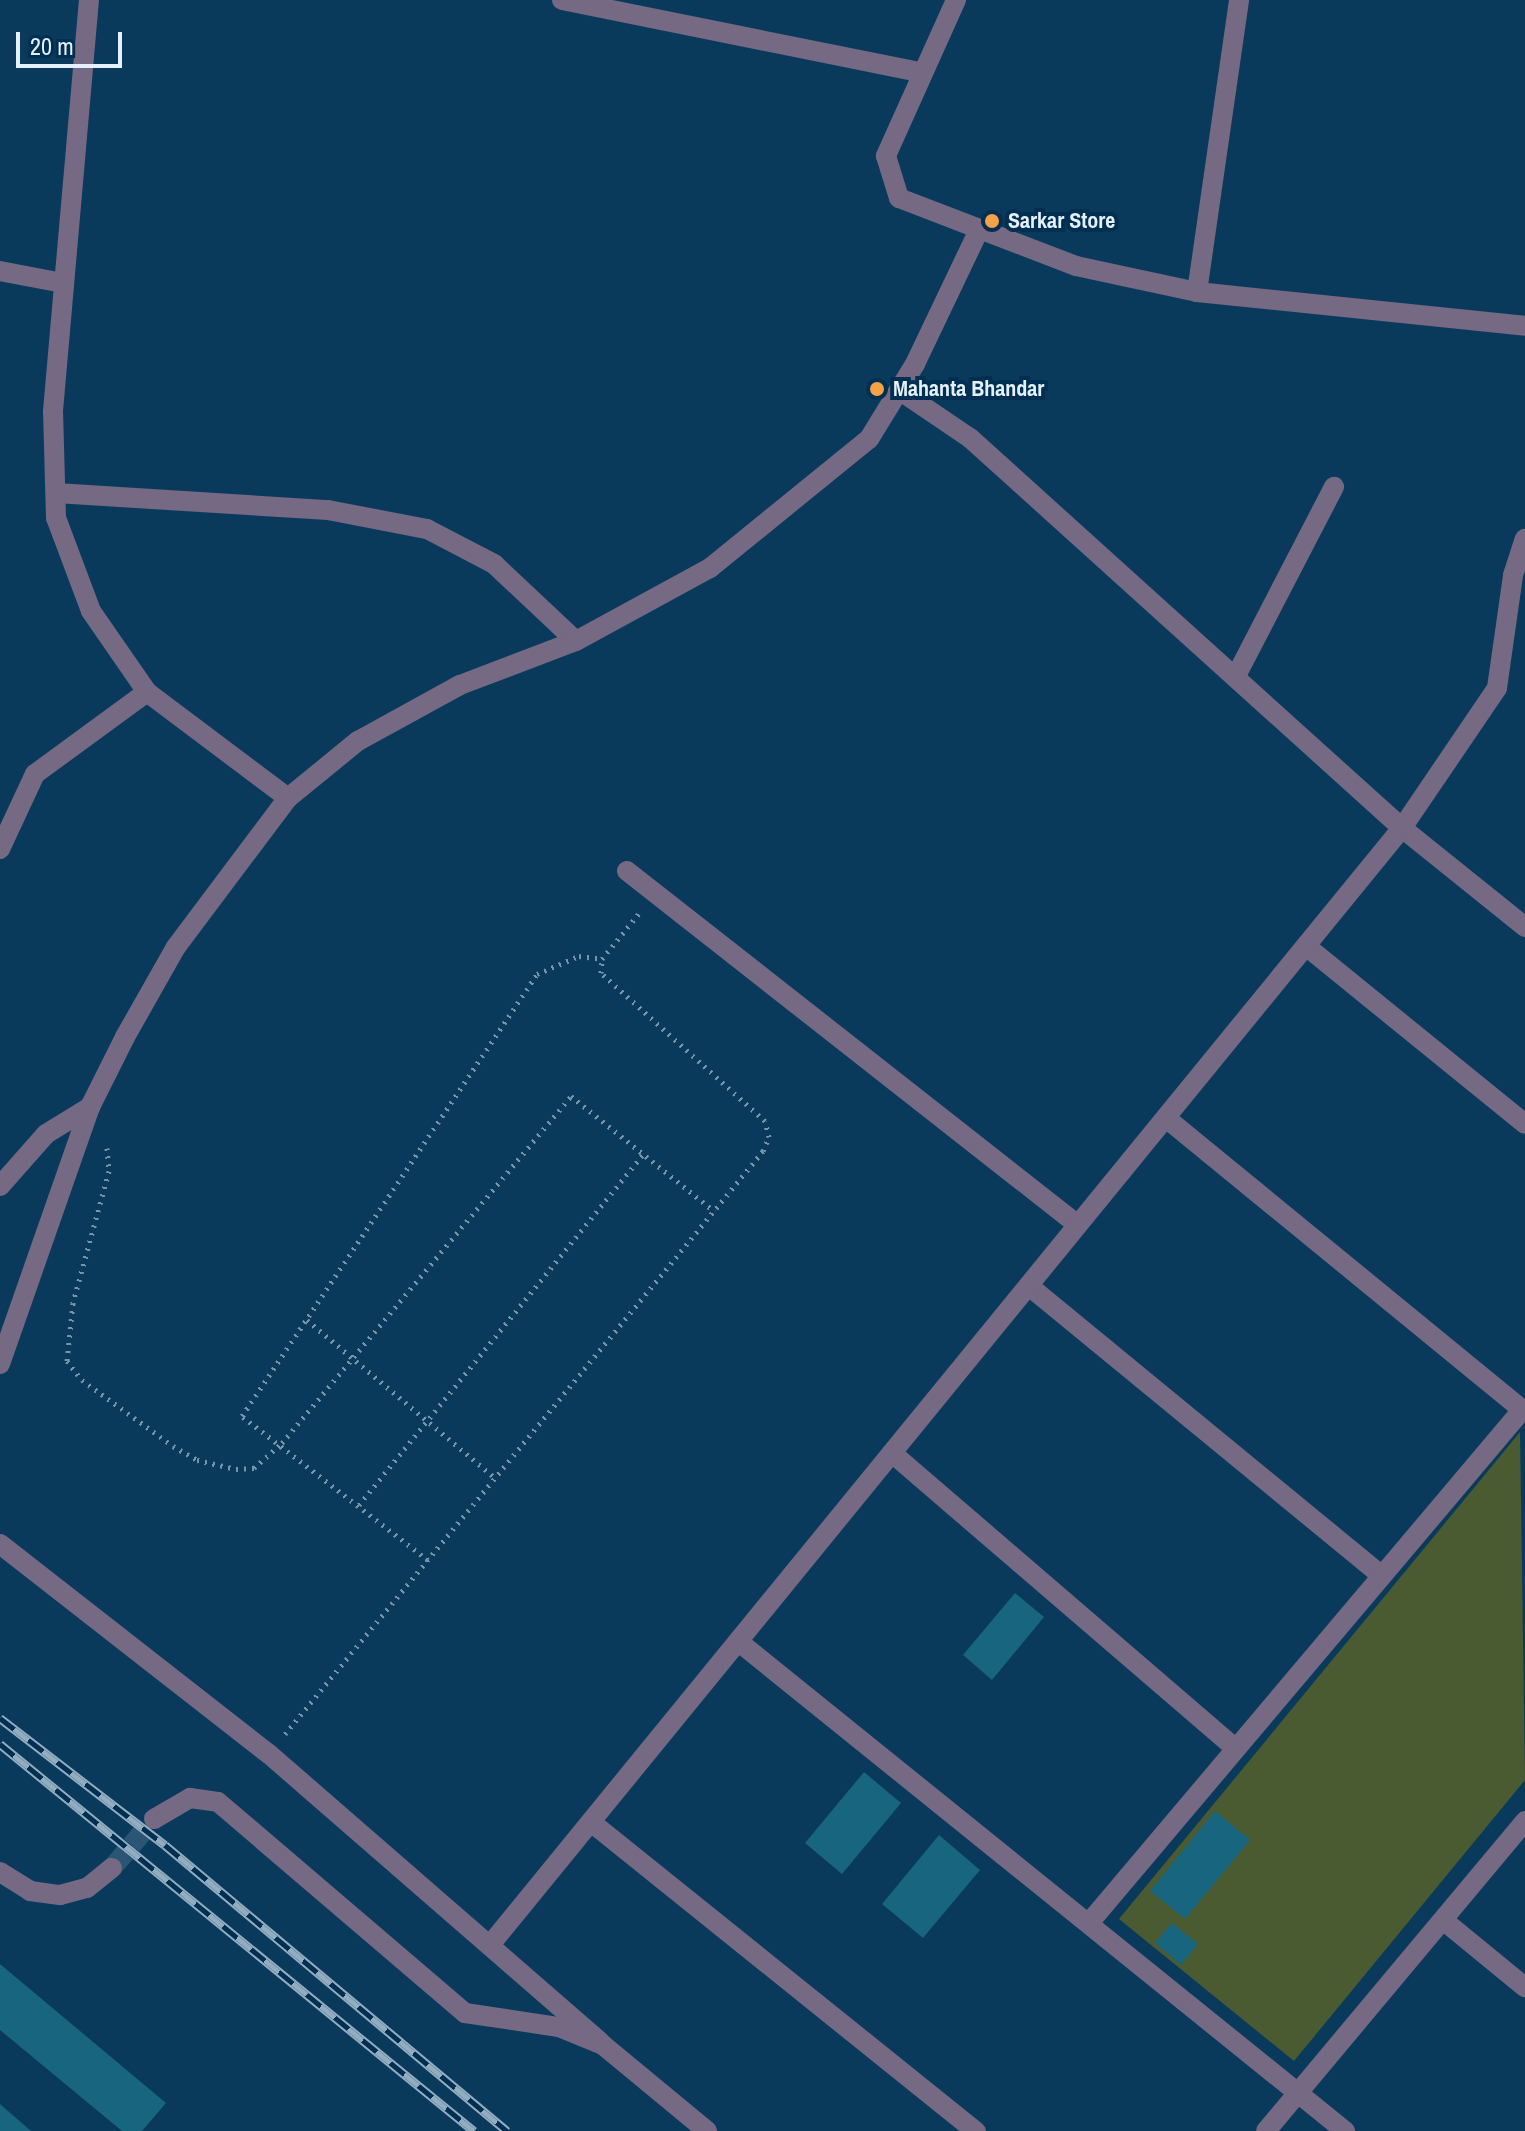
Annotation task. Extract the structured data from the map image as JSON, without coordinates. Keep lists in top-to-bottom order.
{
  "places": ["Sarkar Store", "Mahanta Bhandar"],
  "scale_bar": "20 m"
}
